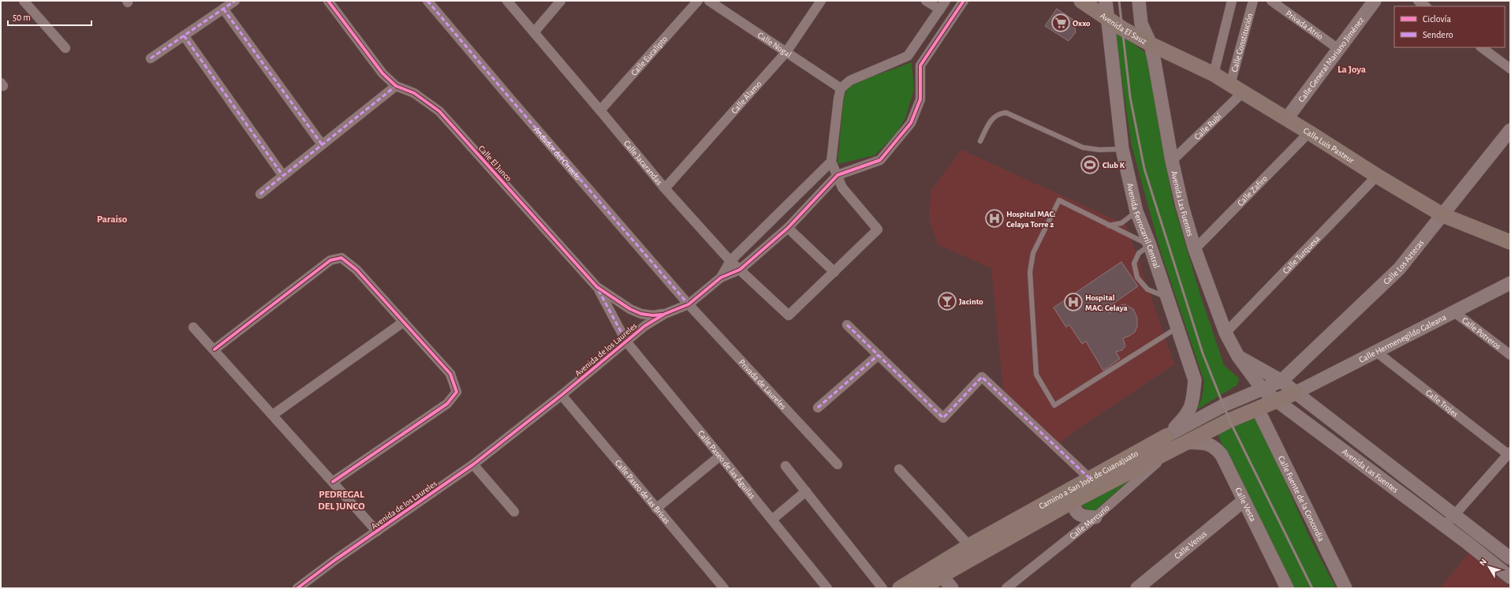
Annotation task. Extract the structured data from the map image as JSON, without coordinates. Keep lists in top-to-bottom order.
{
  "streets": {
    "main road": [
      "Avenida El Sauz",
      "Calle General Mariano Jiménez",
      "Calle Luis Pasteur",
      "Avenida Las Fuentes",
      "Avenida Ferrocarril Central",
      "Calle Los Aztecas",
      "Calle Hermenegildo Galeana",
      "Camino a San José de Guanajuato",
      "Calle Fuente de la Concordia",
      "Calle Vesta",
      "Calle Venus"
    ],
    "street": [
      "Privada Atrio",
      "Calle Constitución",
      "Calle Nogal",
      "Calle Eucalipto",
      "Calle Álamo",
      "Calle Rubí",
      "Andador del Ciruelo",
      "Calle Jacarandas",
      "Calle El Junco",
      "Calle Zafiro",
      "Calle Turquesa",
      "Calle Potreros",
      "Avenida de los Laureles",
      "Privada de Laureles",
      "Calle Trojes",
      "Calle Paseo de las Águilas",
      "Calle Paseo de las Brisas",
      "Calle Mercurio"
    ]
  },
  "crossings": [
    ["Privada Atrio", "Calle General Mariano Jiménez"],
    ["Avenida El Sauz", "Calle Luis Pasteur"],
    ["Avenida El Sauz", "Avenida Las Fuentes"],
    ["Avenida El Sauz", "Avenida Ferrocarril Central"],
    ["Calle Constitución", "Calle Luis Pasteur"],
    ["Calle Nogal", "Calle Álamo"],
    ["Calle Eucalipto", "Calle Jacarandas"],
    ["Calle General Mariano Jiménez", "Calle Luis Pasteur"],
    ["Calle Álamo", "Calle Jacarandas"],
    ["Calle Rubí", "Calle Luis Pasteur"],
    ["Calle Rubí", "Avenida Las Fuentes"],
    ["Calle Luis Pasteur", "Calle Zafiro"],
    ["Calle Luis Pasteur", "Avenida Las Fuentes"],
    ["Calle Luis Pasteur", "Calle Turquesa"],
    ["Calle Luis Pasteur", "Calle Los Aztecas"],
    ["Andador del Ciruelo", "Avenida de los Laureles"],
    ["Andador del Ciruelo", "Privada de Laureles"],
    ["Calle Jacarandas", "Avenida de los Laureles"],
    ["Calle El Junco", "Avenida de los Laureles"],
    ["Calle El Junco", "Calle Paseo de las Águilas"],
    ["Calle Zafiro", "Avenida Las Fuentes"],
    ["Avenida Las Fuentes", "Calle Turquesa"],
    ["Avenida Las Fuentes", "Calle Los Aztecas"],
    ["Avenida Las Fuentes", "Calle Hermenegildo Galeana"],
    ["Avenida Las Fuentes", "Camino a San José de Guanajuato"],
    ["Avenida Ferrocarril Central", "Camino a San José de Guanajuato"],
    ["Calle Los Aztecas", "Camino a San José de Guanajuato"],
    ["Calle Potreros", "Calle Hermenegildo Galeana"],
    ["Calle Hermenegildo Galeana", "Calle Trojes"],
    ["Calle Hermenegildo Galeana", "Camino a San José de Guanajuato"],
    ["Avenida de los Laureles", "Privada de Laureles"],
    ["Avenida de los Laureles", "Calle Paseo de las Águilas"],
    ["Avenida de los Laureles", "Calle Paseo de las Brisas"],
    ["Camino a San José de Guanajuato", "Calle Fuente de la Concordia"],
    ["Camino a San José de Guanajuato", "Calle Vesta"],
    ["Camino a San José de Guanajuato", "Calle Mercurio"],
    ["Calle Vesta", "Calle Venus"]
  ],
  "districts": ["La Joya", "Paraiso", "PEDREGAL DEL JUNCO"],
  "places": {
    "supermarket": ["Oxxo"],
    "sports": ["Club K"],
    "hospital": ["Hospital MAC: Celaya Torre 2", "Hospital MAC: Celaya"],
    "bar": ["Jacinto"]
  },
  "legend": ["Ciclovía", "Sendero"],
  "scale_bar": "50 m",
  "north": "top left"
}
